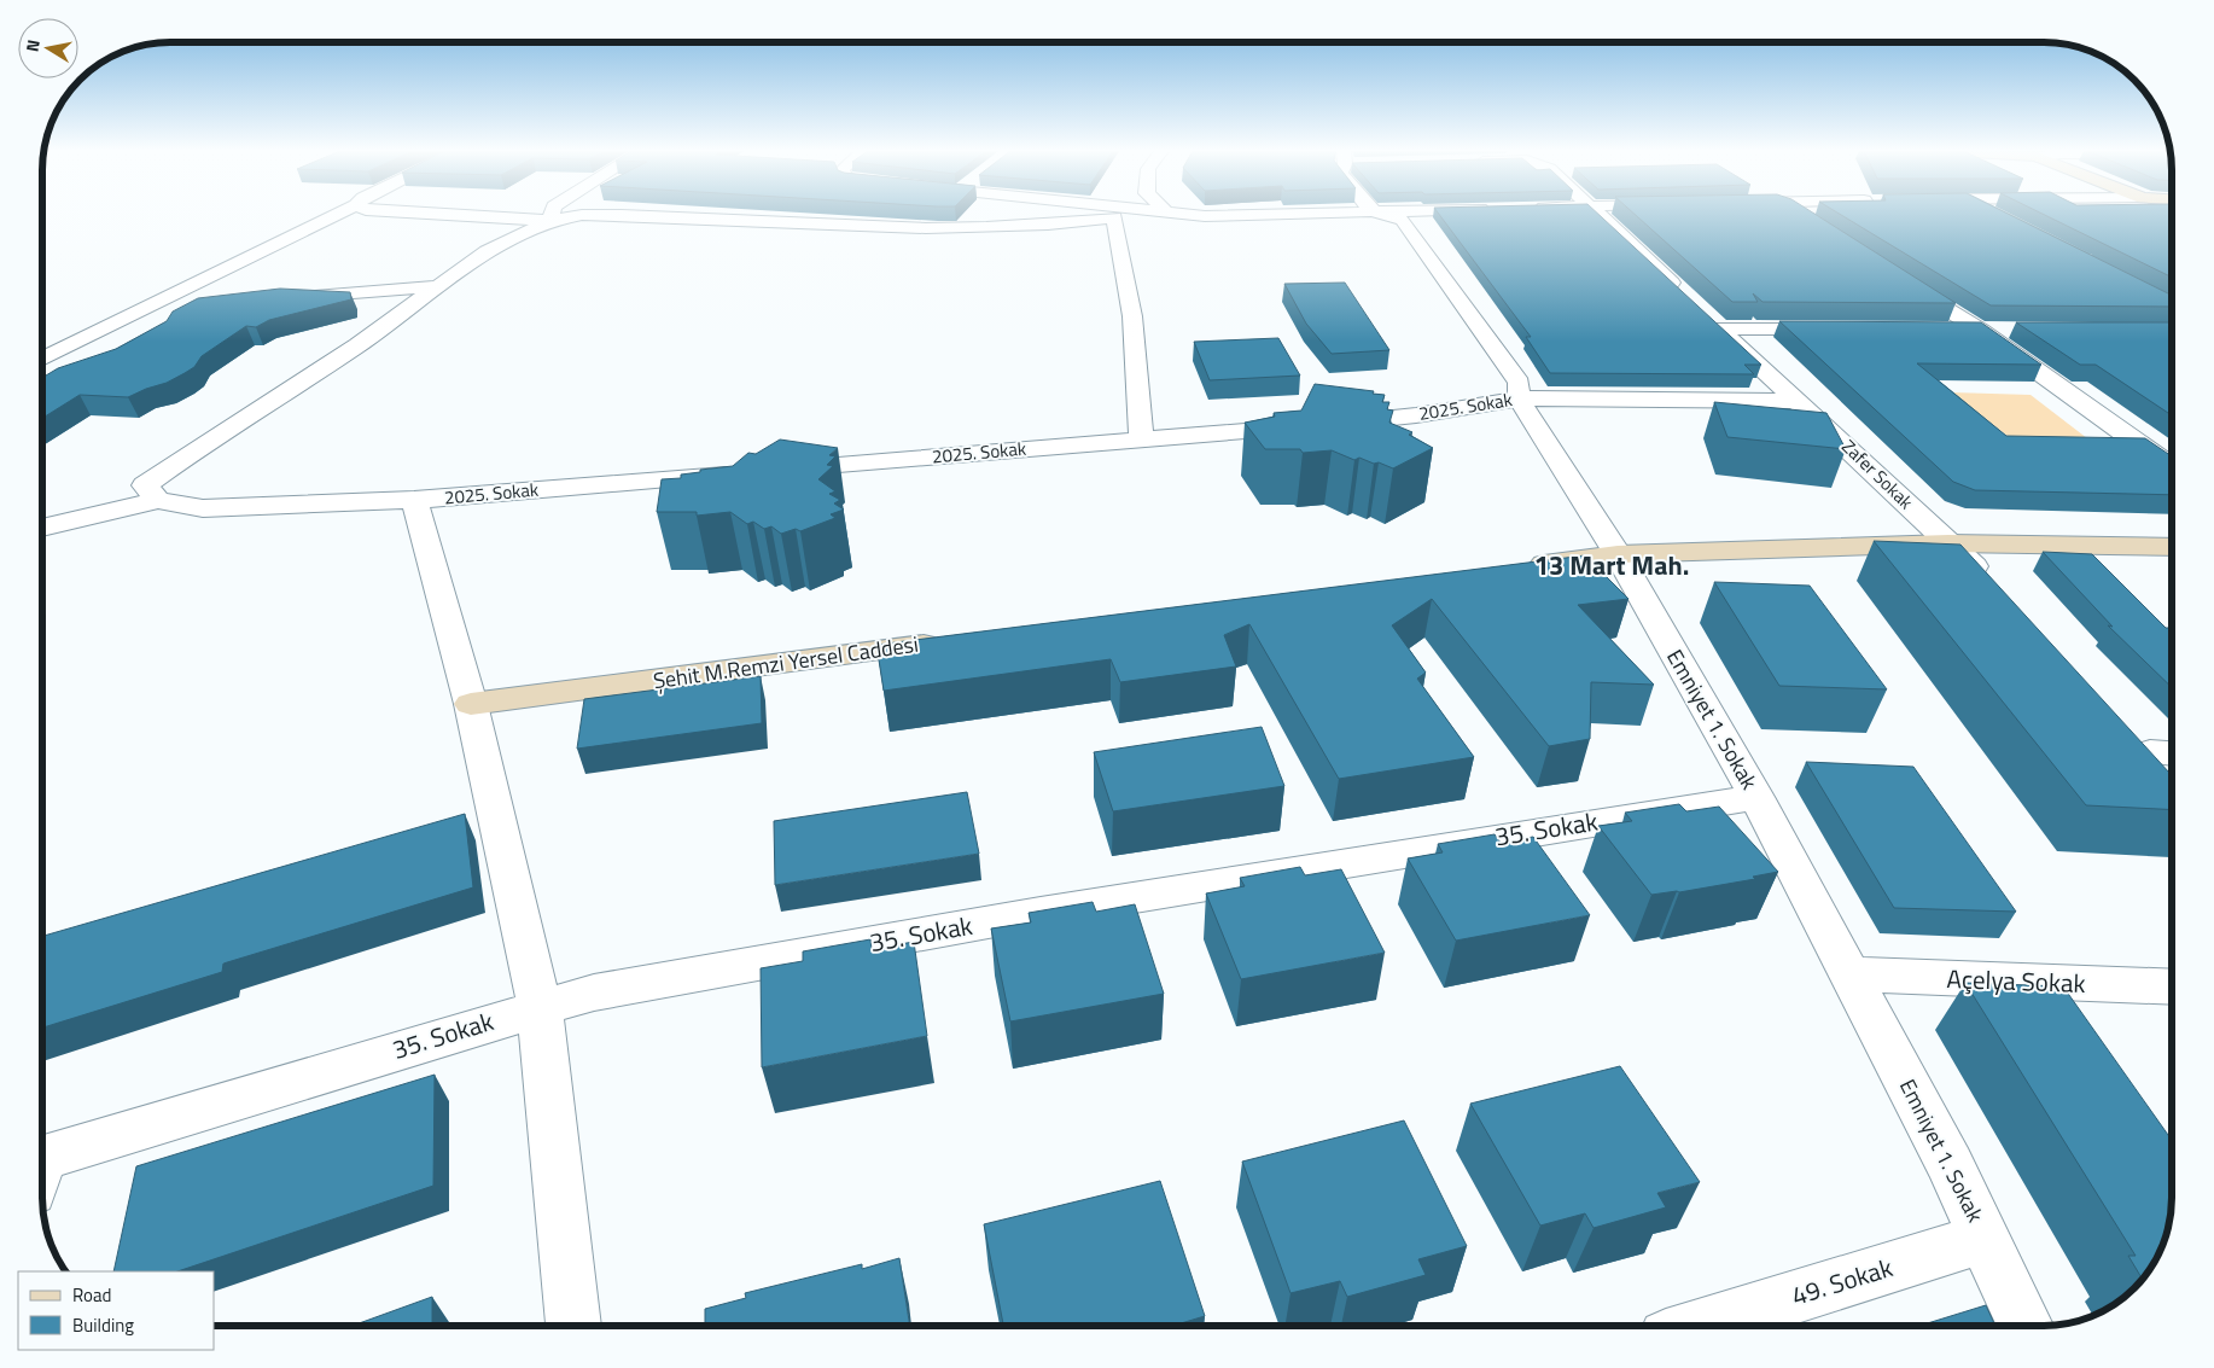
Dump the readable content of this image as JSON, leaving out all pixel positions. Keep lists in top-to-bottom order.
{
  "streets": {
    "street": [
      "2025. Sokak",
      "Zafer Sokak",
      "Şehit M.Remzi Yersel Caddesi",
      "Emniyet 1. Sokak",
      "35. Sokak",
      "Açelya Sokak",
      "49. Sokak"
    ]
  },
  "crossings": [
    ["2025. Sokak", "Zafer Sokak"],
    ["2025. Sokak", "Emniyet 1. Sokak"],
    ["Emniyet 1. Sokak", "35. Sokak"],
    ["Emniyet 1. Sokak", "Açelya Sokak"],
    ["Emniyet 1. Sokak", "49. Sokak"]
  ],
  "districts": ["13 Mart Mah."],
  "legend": ["Road", "Building"],
  "north": "left"
}
